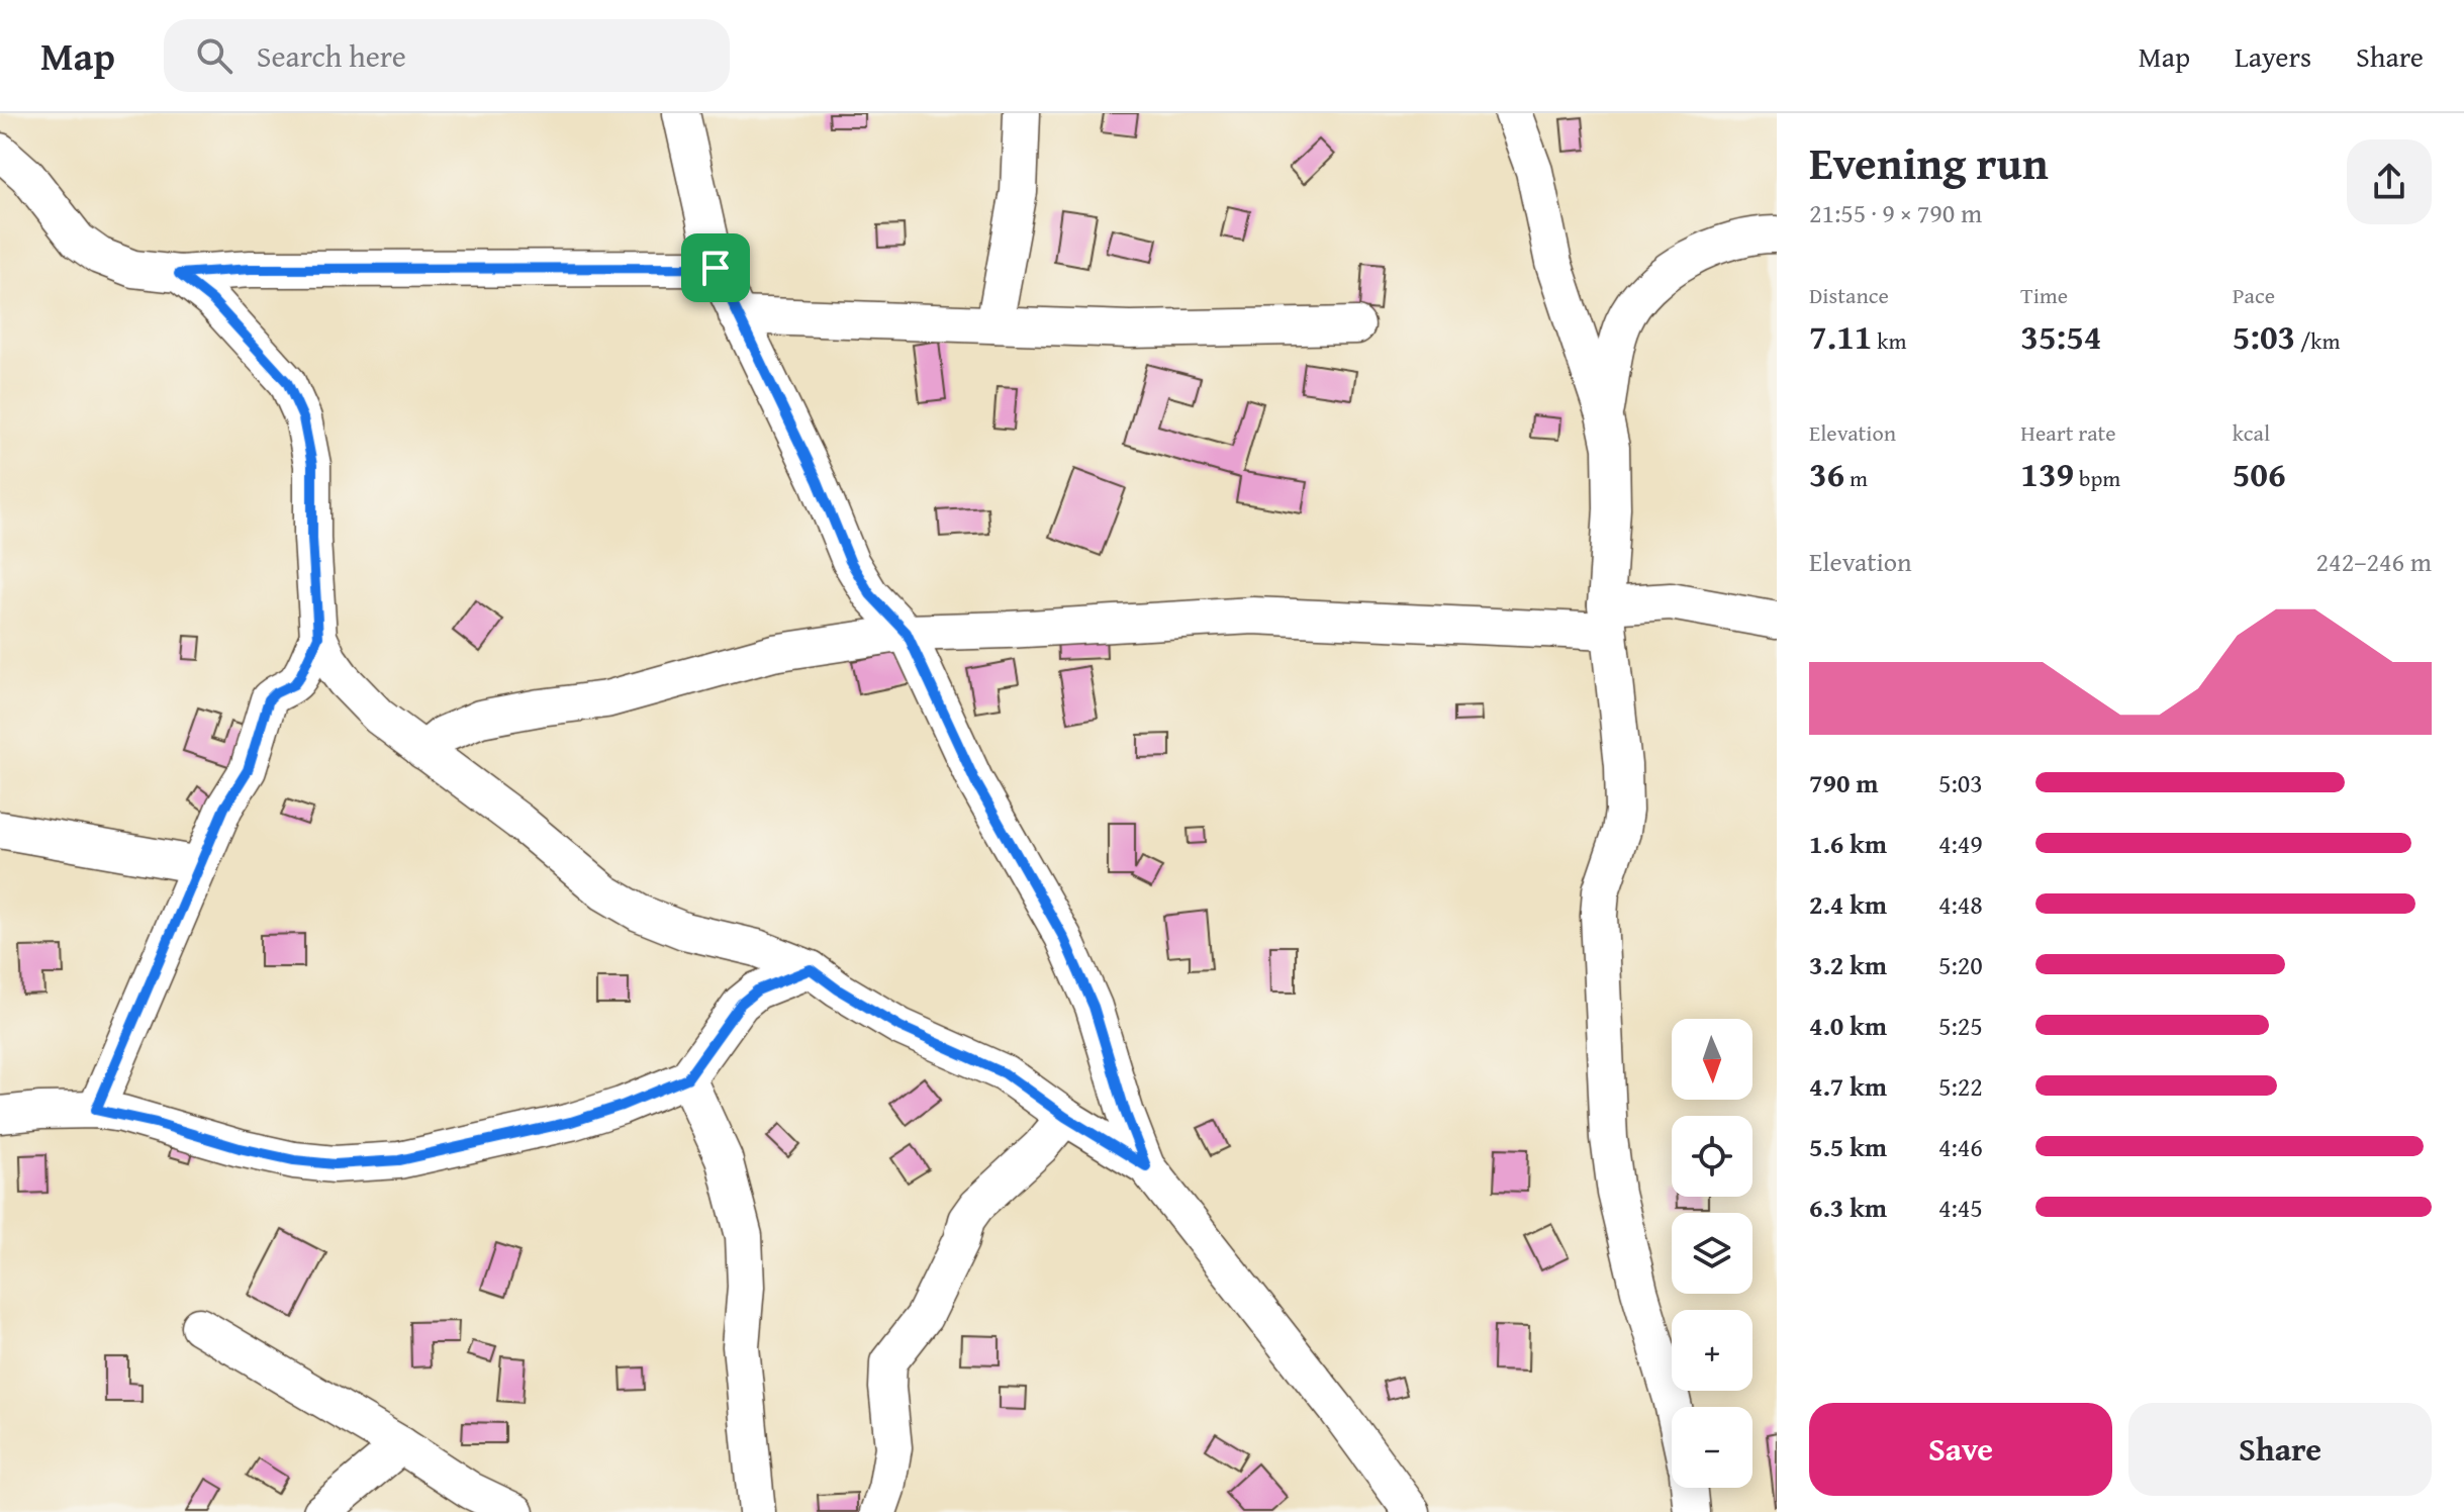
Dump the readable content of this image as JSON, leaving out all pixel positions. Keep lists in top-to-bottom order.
{
  "north": "bottom",
  "page": {
    "header": "Map",
    "search": "Search here",
    "nav": ["Map", "Layers", "Share"],
    "heading": ["Evening run", "21:55 · 9 × 790 m"],
    "stats": [
      ["Distance", "7.11 km"],
      ["Time", "35:54"],
      ["Pace", "5:03 /km"],
      ["Elevation", "36 m"],
      ["Heart rate", "139 bpm"],
      ["kcal", "506"]
    ],
    "chart": ["Elevation", "242–246 m"],
    "list": [
      {
        "name": "790 m",
        "note": "5:03"
      },
      {
        "name": "1.6 km",
        "note": "4:49"
      },
      {
        "name": "2.4 km",
        "note": "4:48"
      },
      {
        "name": "3.2 km",
        "note": "5:20"
      },
      {
        "name": "4.0 km",
        "note": "5:25"
      },
      {
        "name": "4.7 km",
        "note": "5:22"
      },
      {
        "name": "5.5 km",
        "note": "4:46"
      },
      {
        "name": "6.3 km",
        "note": "4:45"
      }
    ],
    "map_buttons": ["+", "−"],
    "buttons": ["Save", "Share"]
  }
}
